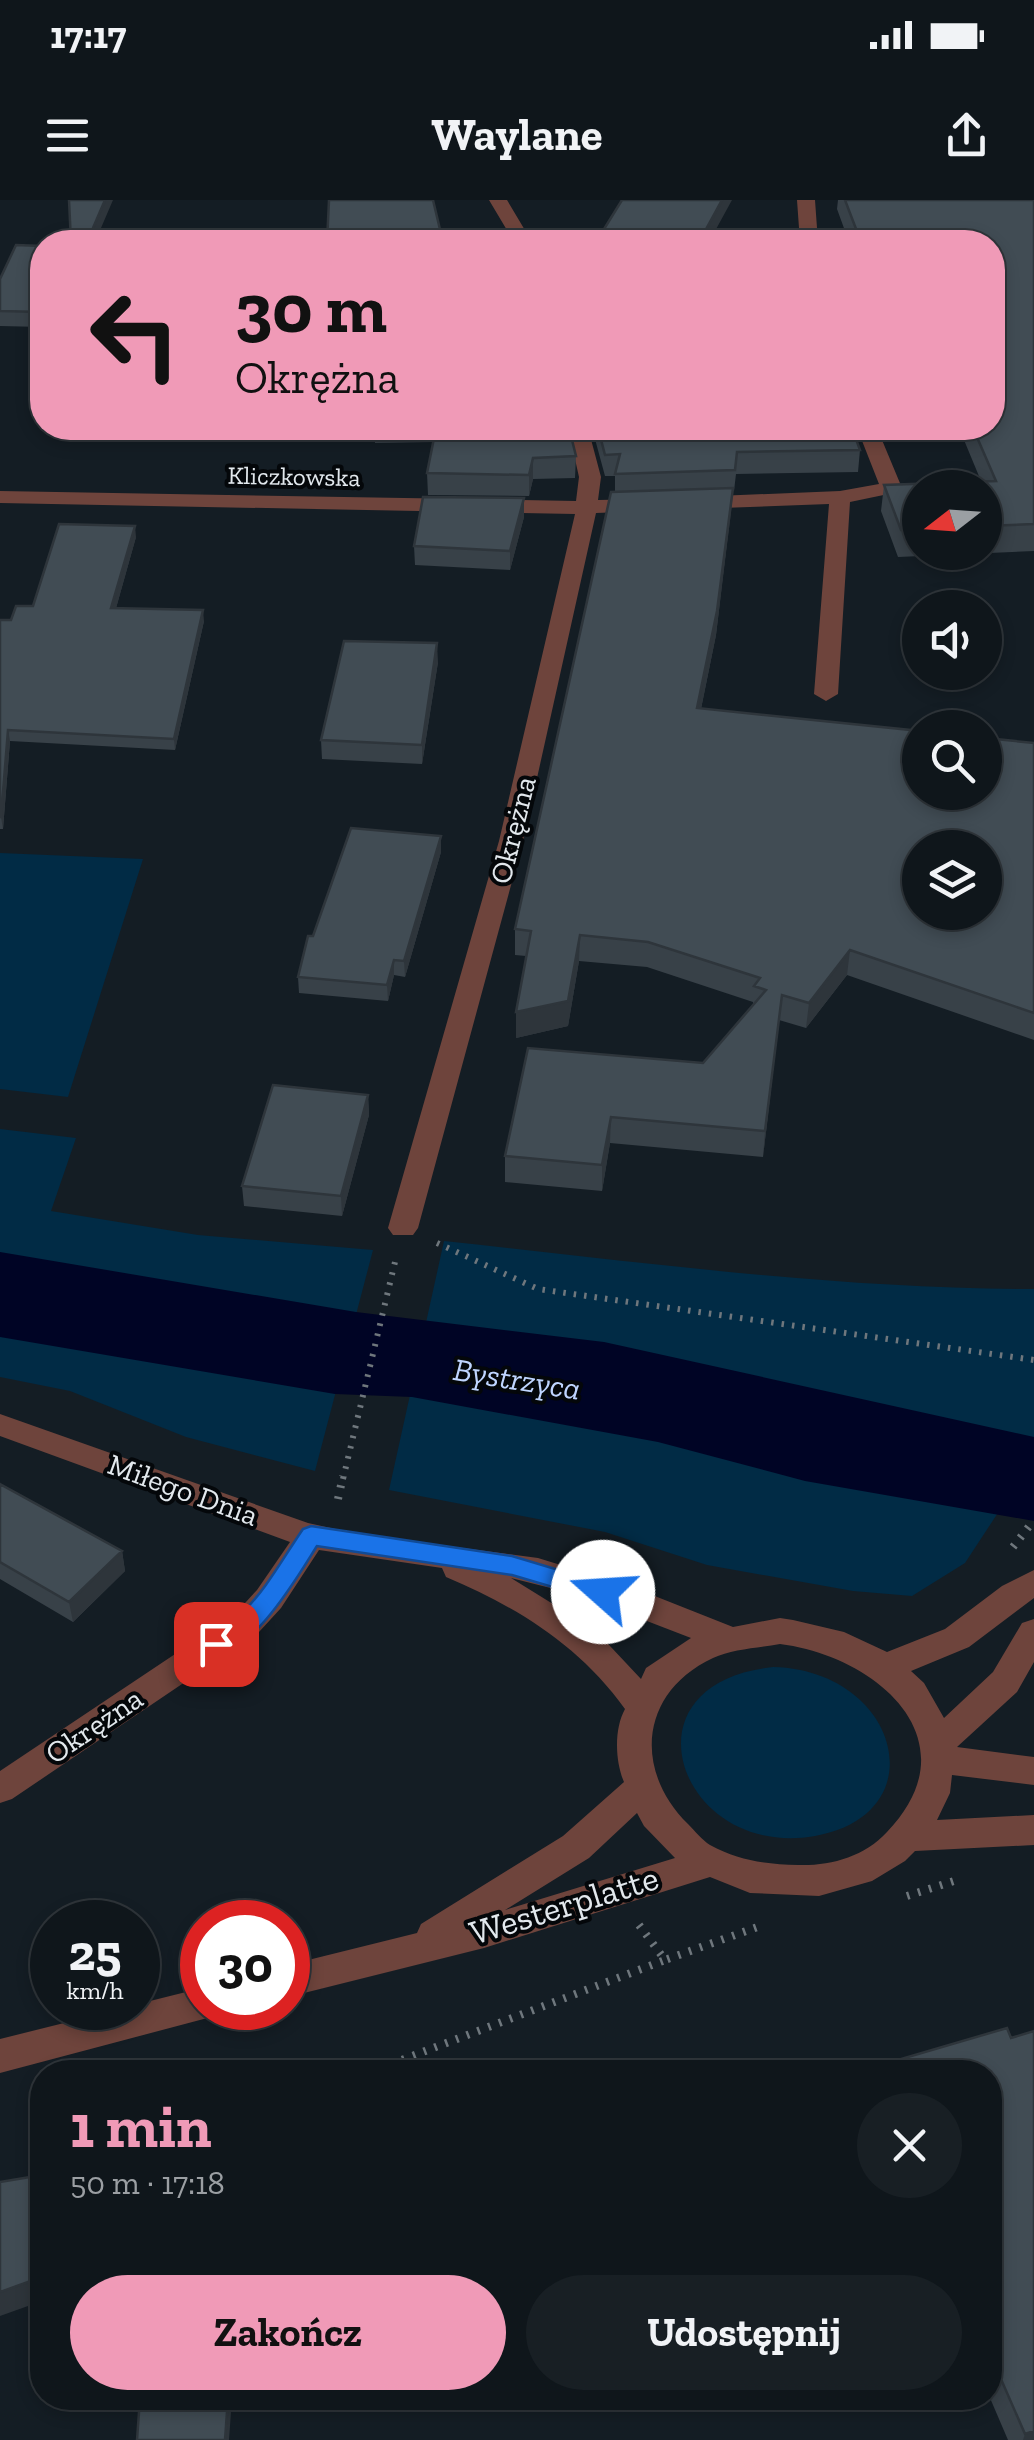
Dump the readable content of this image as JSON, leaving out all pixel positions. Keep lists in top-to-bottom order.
{
  "streets": {
    "street": [
      "Kliczkowska",
      "Okrężna",
      "Miłego Dnia",
      "Westerplatte"
    ]
  },
  "crossings": [
    ["Kliczkowska", "Okrężna"],
    ["Okrężna", "Miłego Dnia"],
    ["Miłego Dnia", "Westerplatte"]
  ],
  "water": ["Bystrzyca"],
  "north": "left",
  "page": {
    "status": "17:17",
    "header": "Waylane",
    "turn": ["30 m", "Okrężna"],
    "speed": "25 km/h",
    "limit": "30",
    "heading": ["1 min", "50 m · 17:18"],
    "buttons": ["Zakończ", "Udostępnij"]
  }
}
